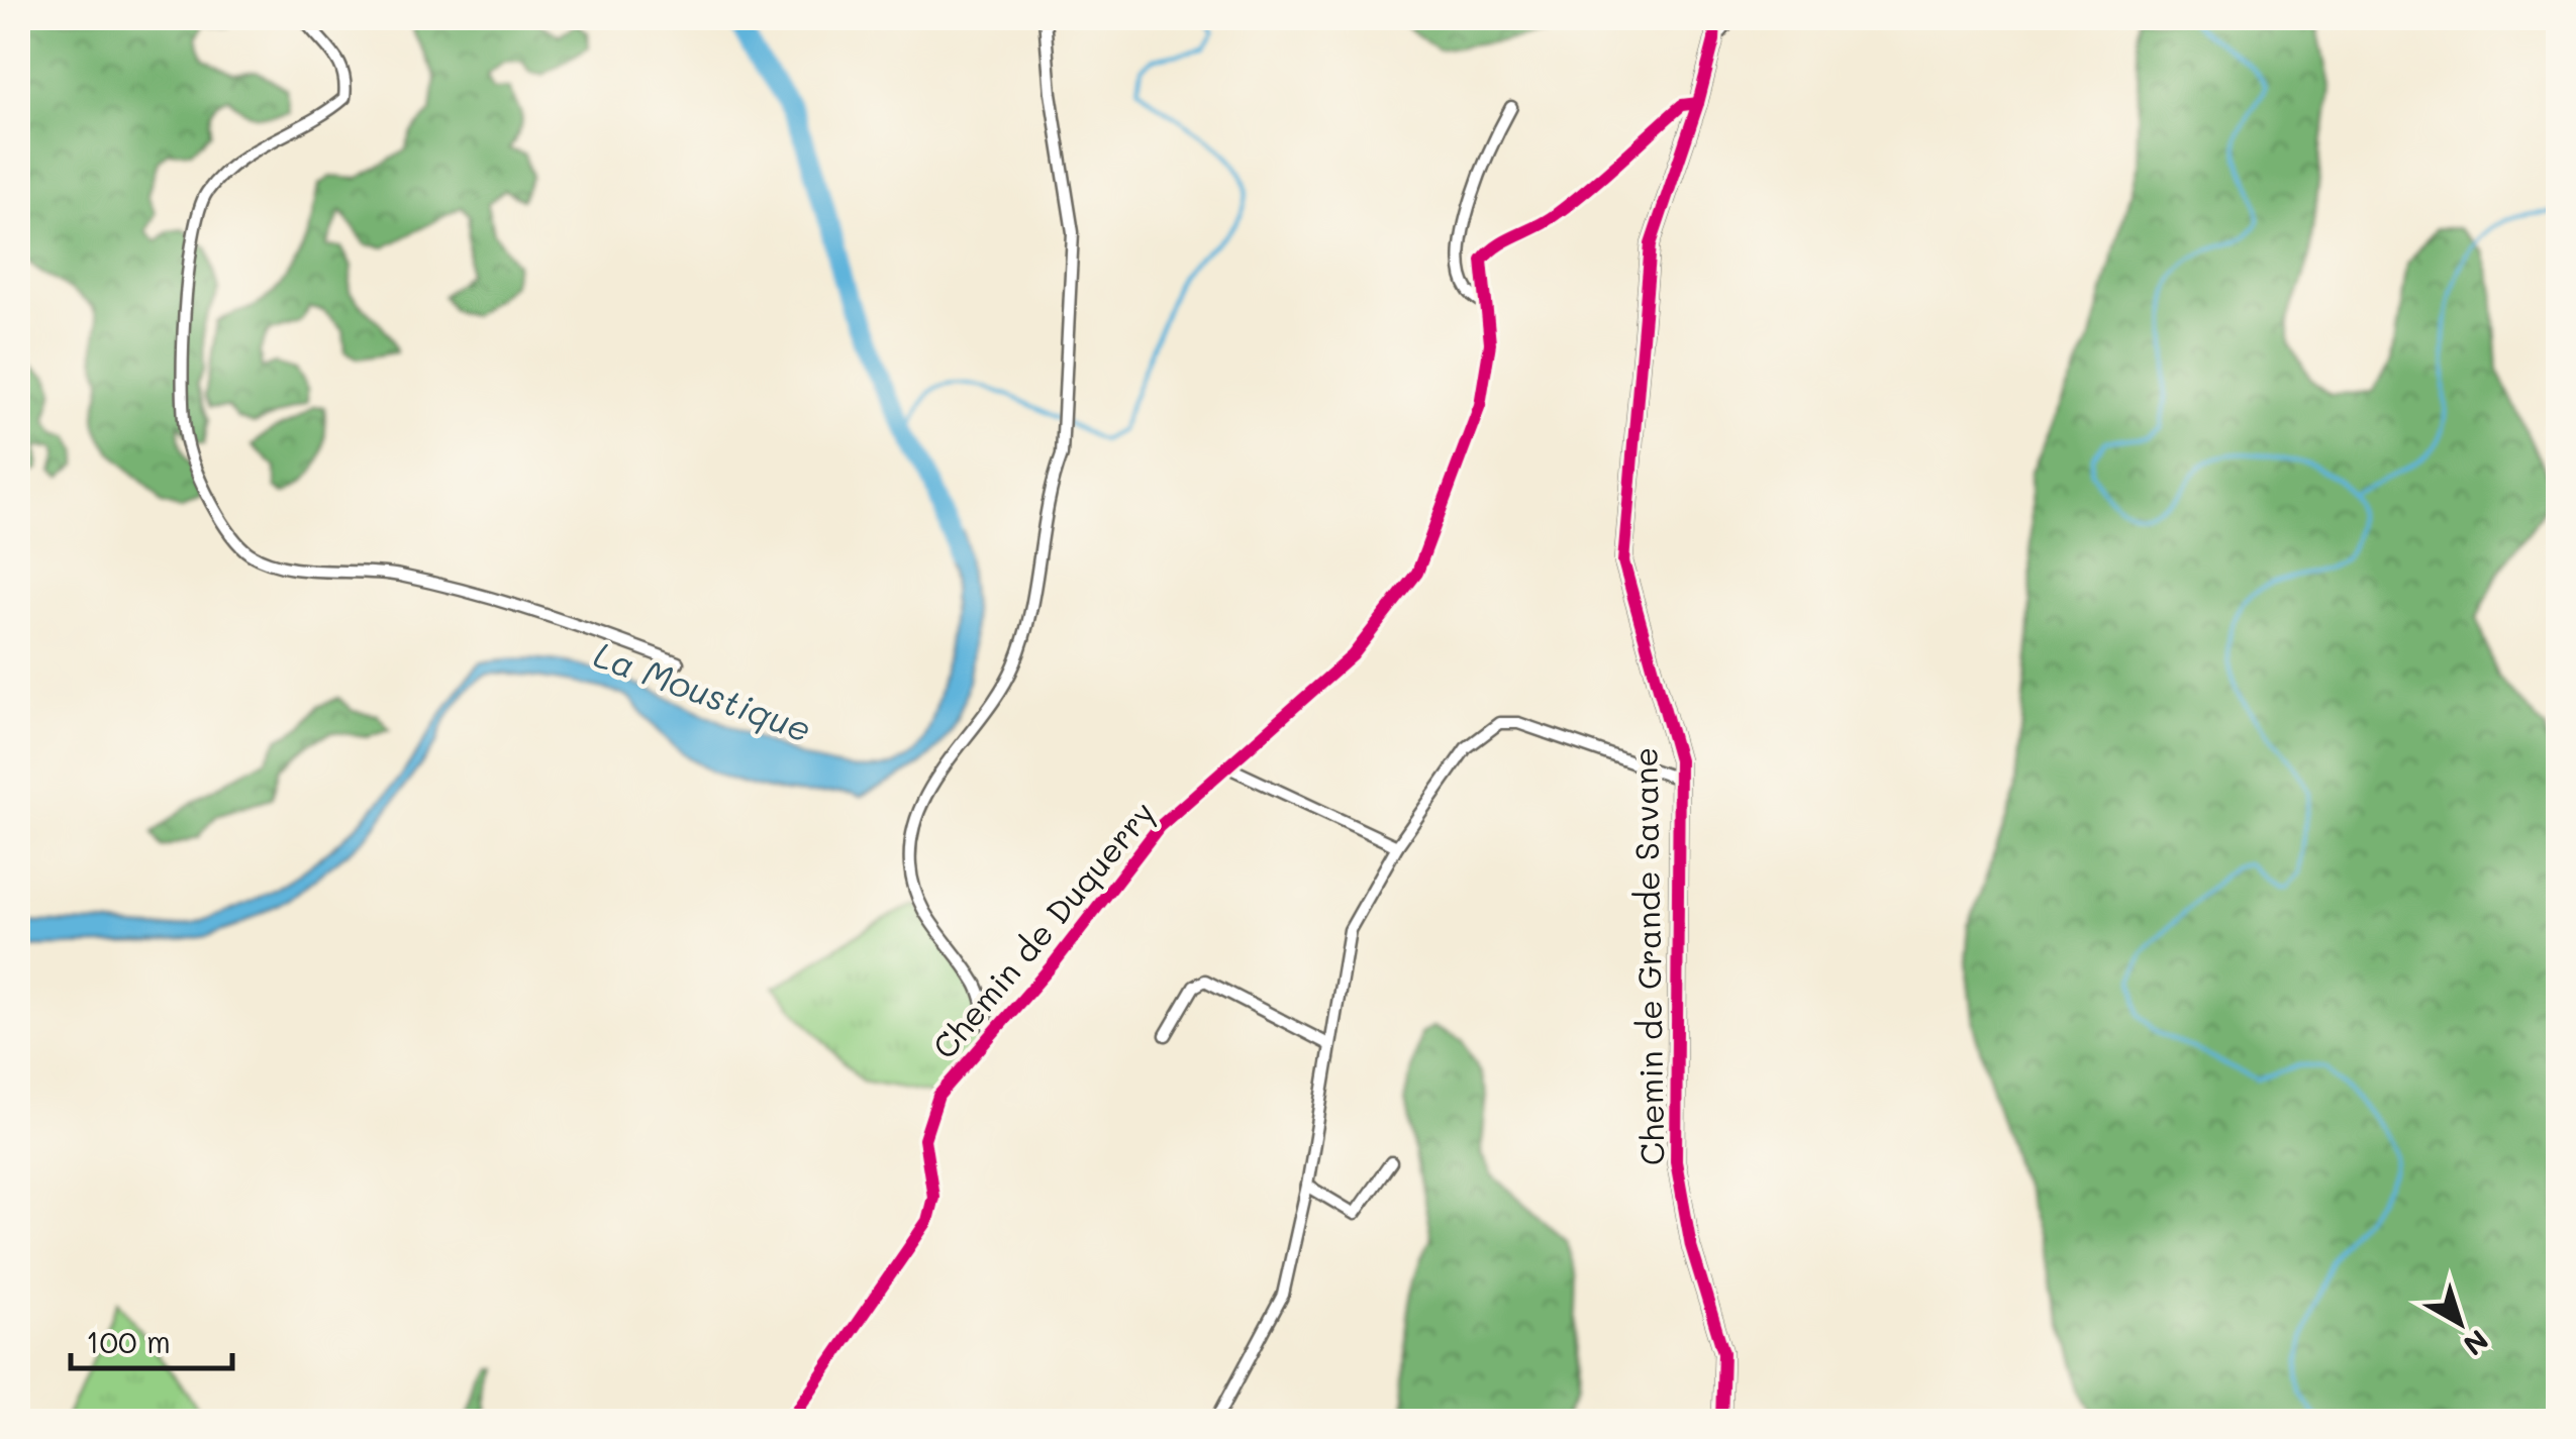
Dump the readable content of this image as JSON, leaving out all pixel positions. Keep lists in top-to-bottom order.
{
  "streets": {
    "street": ["Chemin de Duquerry", "Chemin de Grande Savane"]
  },
  "crossings": [
    ["Chemin de Duquerry", "Chemin de Grande Savane"]
  ],
  "water": ["La Moustique"],
  "scale_bar": "100 m",
  "north": "bottom right"
}
